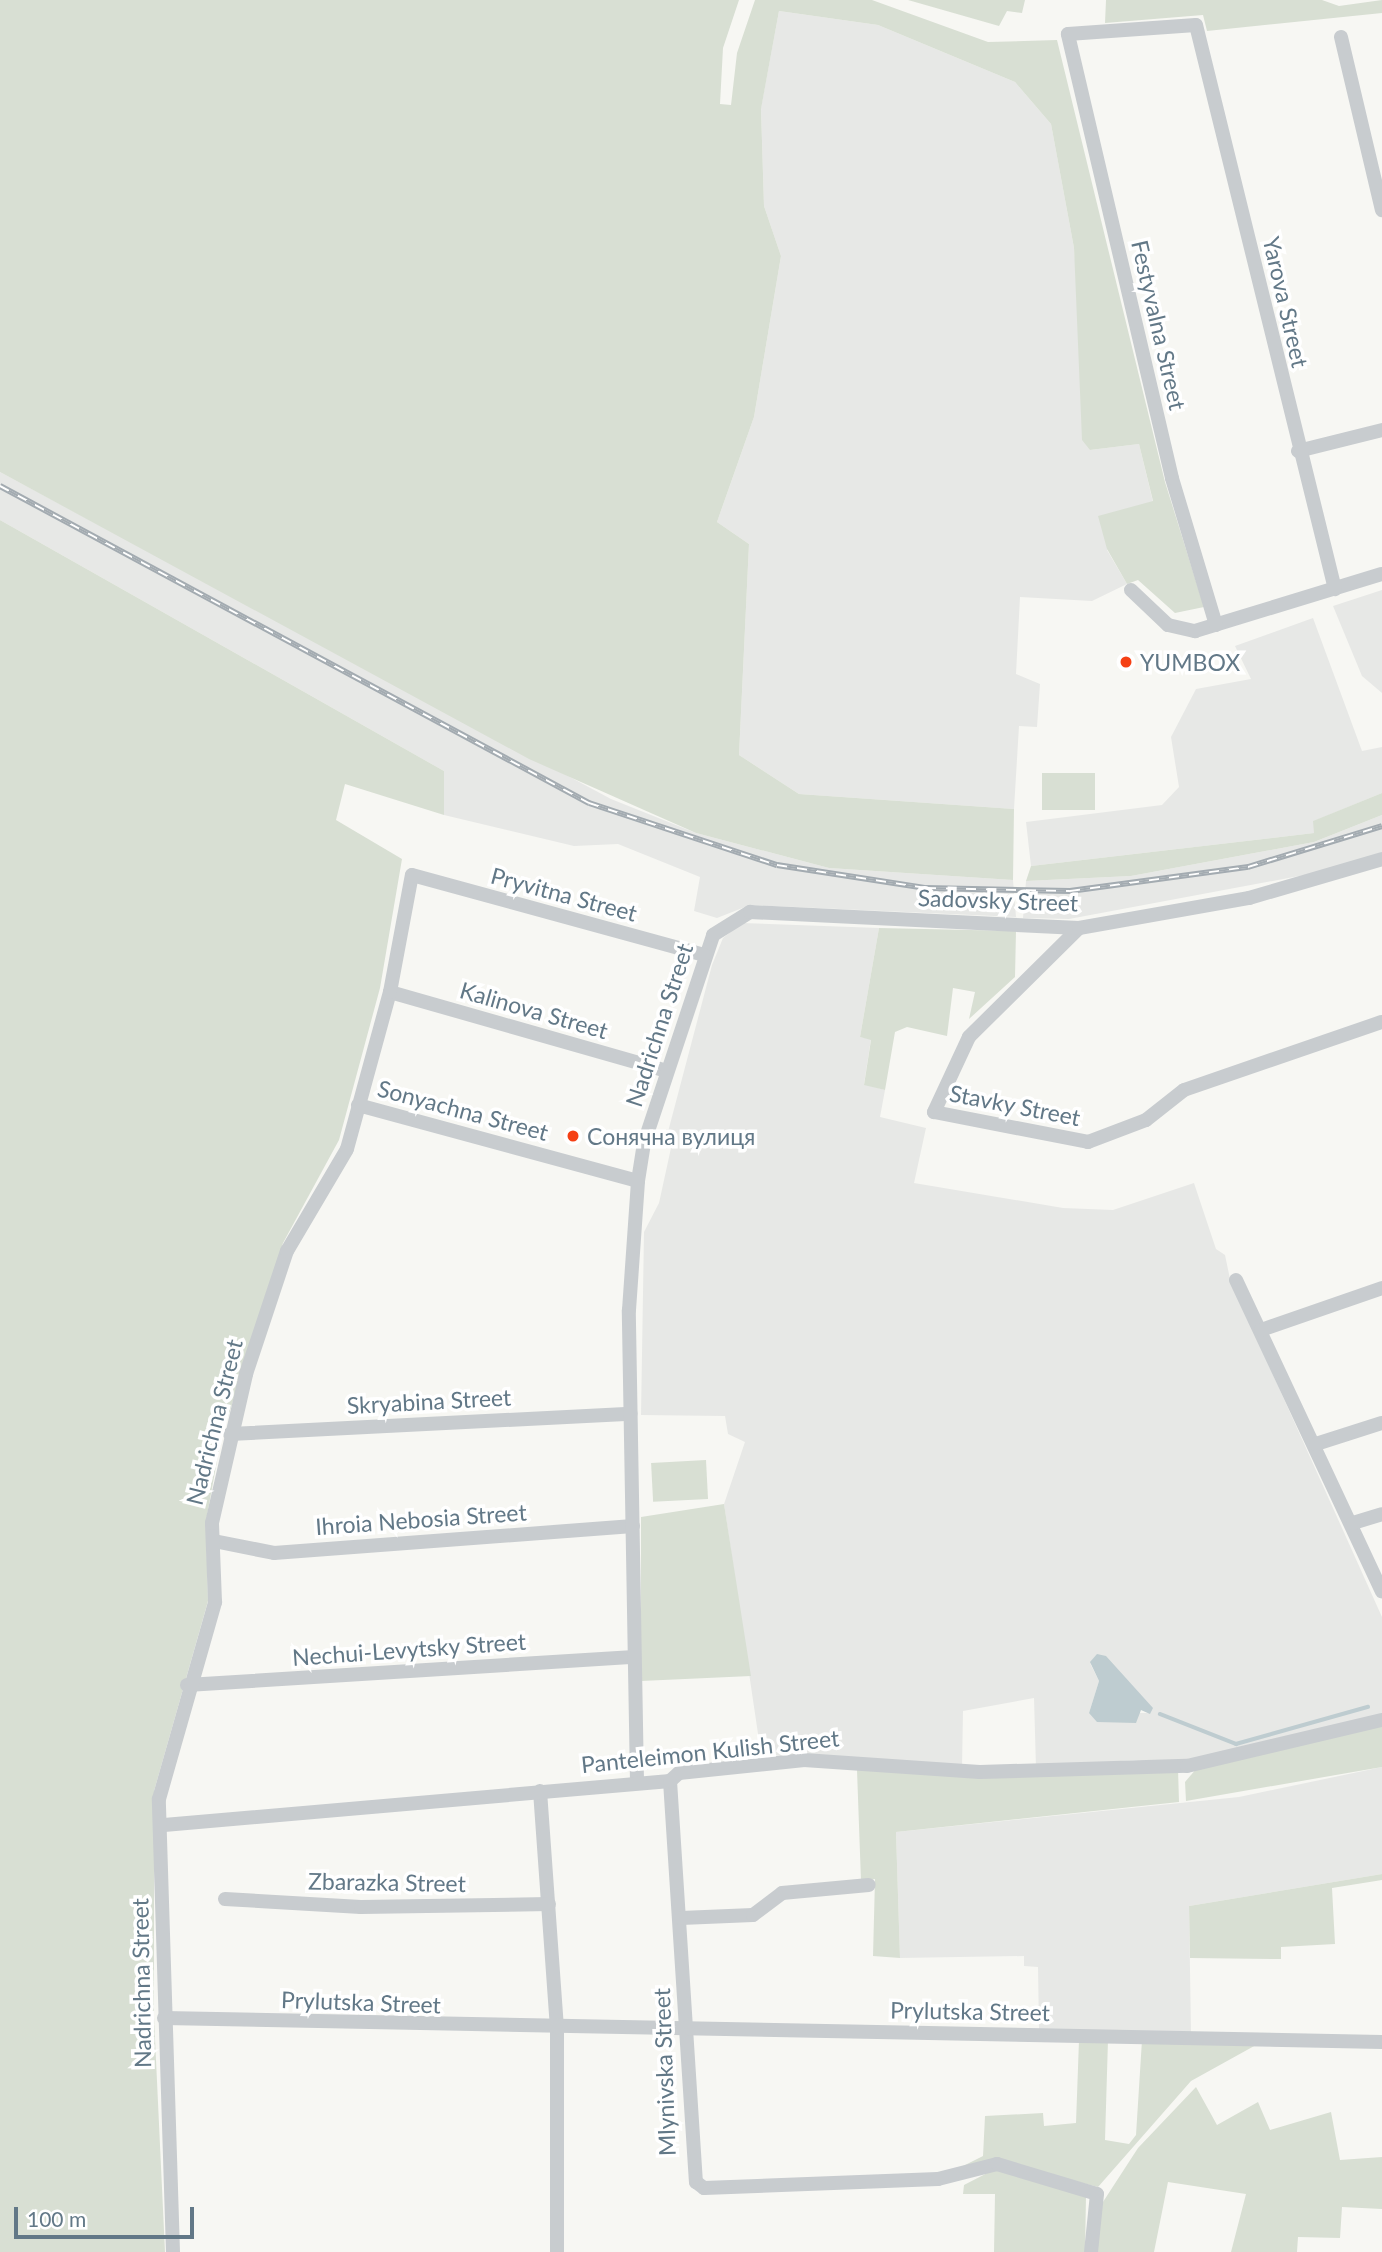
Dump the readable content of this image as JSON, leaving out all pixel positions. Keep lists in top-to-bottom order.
{
  "streets": {
    "street": [
      "Yarova Street",
      "Festyvalna Street",
      "Pryvitna Street",
      "Sadovsky Street",
      "Kalinova Street",
      "Nadrichna Street",
      "Stavky Street",
      "Sonyachna Street",
      "Skryabina Street",
      "Ihroia Nebosia Street",
      "Nechui-Levytsky Street",
      "Panteleimon Kulish Street",
      "Zbarazka Street",
      "Prylutska Street",
      "Mlynivska Street"
    ]
  },
  "crossings": [
    ["Yarova Street", "Festyvalna Street"],
    ["Pryvitna Street", "Nadrichna Street"],
    ["Sadovsky Street", "Nadrichna Street"],
    ["Sadovsky Street", "Stavky Street"],
    ["Kalinova Street", "Nadrichna Street"],
    ["Nadrichna Street", "Sonyachna Street"],
    ["Nadrichna Street", "Skryabina Street"],
    ["Nadrichna Street", "Ihroia Nebosia Street"],
    ["Nadrichna Street", "Nechui-Levytsky Street"],
    ["Nadrichna Street", "Panteleimon Kulish Street"],
    ["Nadrichna Street", "Prylutska Street"],
    ["Panteleimon Kulish Street", "Mlynivska Street"],
    ["Prylutska Street", "Mlynivska Street"]
  ],
  "places": ["YUMBOX", "Сонячна вулиця"],
  "scale_bar": "100 m"
}
